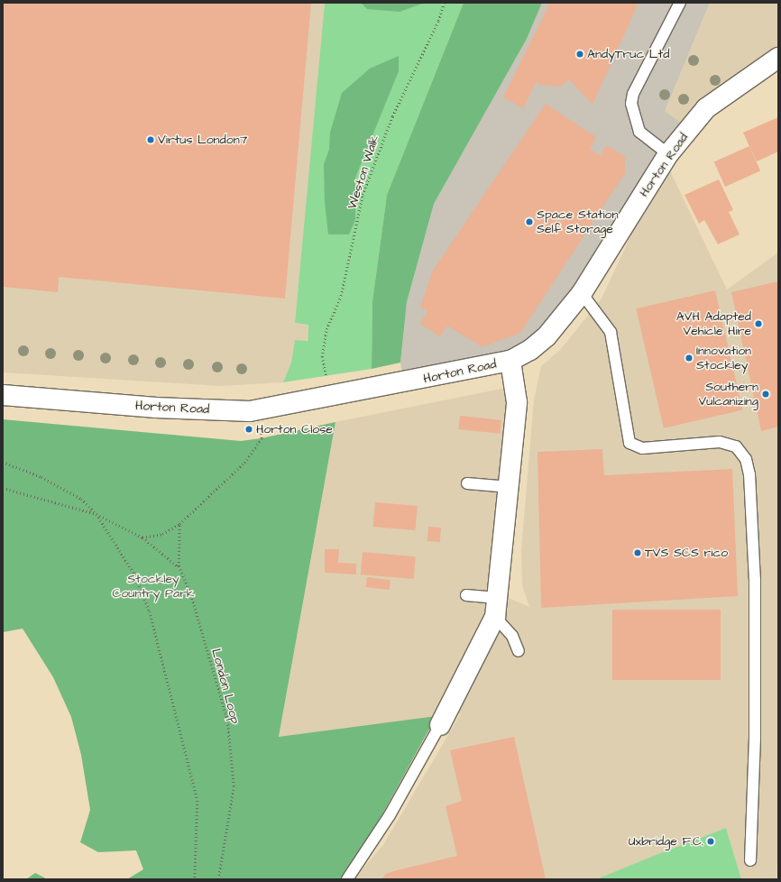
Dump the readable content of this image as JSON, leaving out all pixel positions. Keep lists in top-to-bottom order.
{
  "streets": {
    "street": ["Horton Road"],
    "path": ["Weston Walk", "London Loop"]
  },
  "crossings": [
    ["Horton Road", "Weston Walk"]
  ],
  "parks": ["Stockley Country Park"],
  "places": [
    "AndyTruc Ltd",
    "Virtus London7",
    "Space Station Self Storage",
    "AVH Adapted Vehicle Hire",
    "Innovation Stockley",
    "Southern Vulcanizing",
    "Horton Close",
    "TVS SCS rico",
    "Uxbridge F.C."
  ]
}
